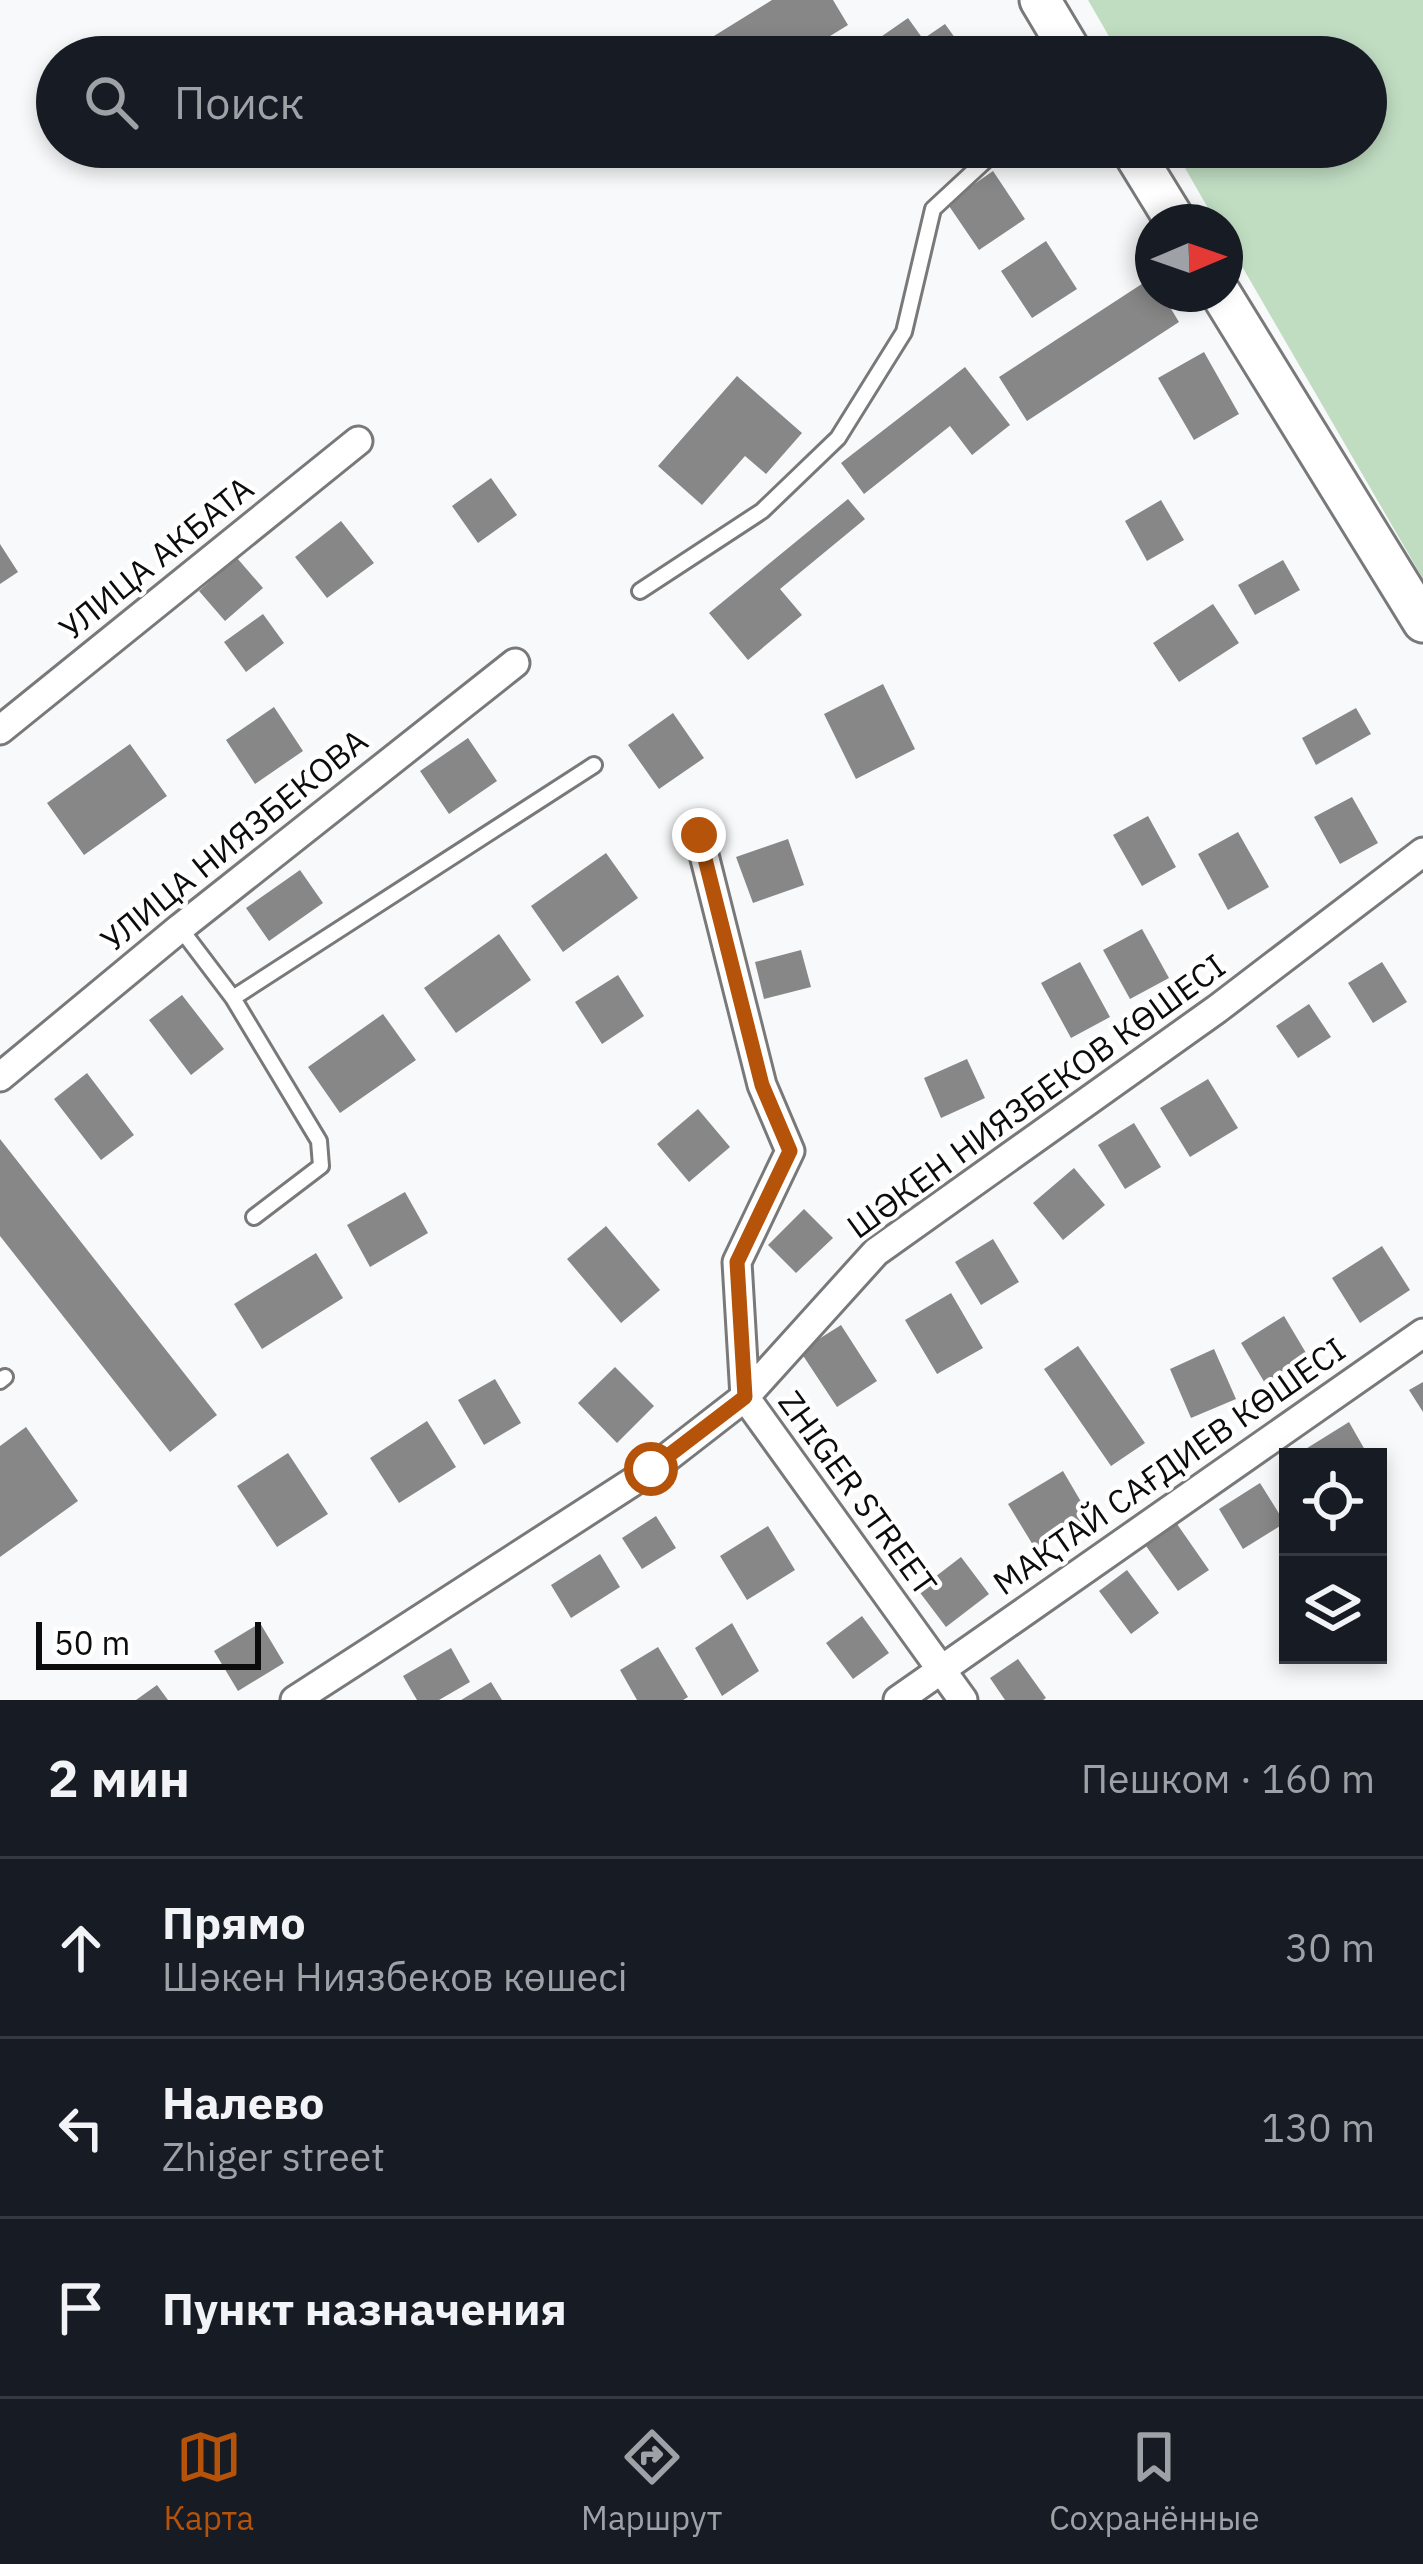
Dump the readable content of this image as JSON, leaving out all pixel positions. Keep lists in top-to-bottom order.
{
  "streets": {
    "street": [
      "УЛИЦА АКБАТА",
      "УЛИЦА НИЯЗБЕКОВА",
      "ШӘКЕН НИЯЗБЕКОВ КӨШЕСІ",
      "МАҚТАЙ САҒДИЕВ КӨШЕСІ",
      "ZHIGER STREET"
    ]
  },
  "crossings": [
    ["ШӘКЕН НИЯЗБЕКОВ КӨШЕСІ", "ZHIGER STREET"],
    ["МАҚТАЙ САҒДИЕВ КӨШЕСІ", "ZHIGER STREET"]
  ],
  "scale_bar": "50 m",
  "north": "right",
  "page": {
    "search": "Поиск",
    "scale": "50 m",
    "heading": ["2 мин", "Пешком · 160 m"],
    "list": [
      ["Прямо", "Шәкен Ниязбеков көшесі", "30 m"],
      ["Налево", "Zhiger street", "130 m"],
      "Пункт назначения"
    ],
    "nav": ["Карта", "Маршрут", "Сохранённые"]
  }
}
